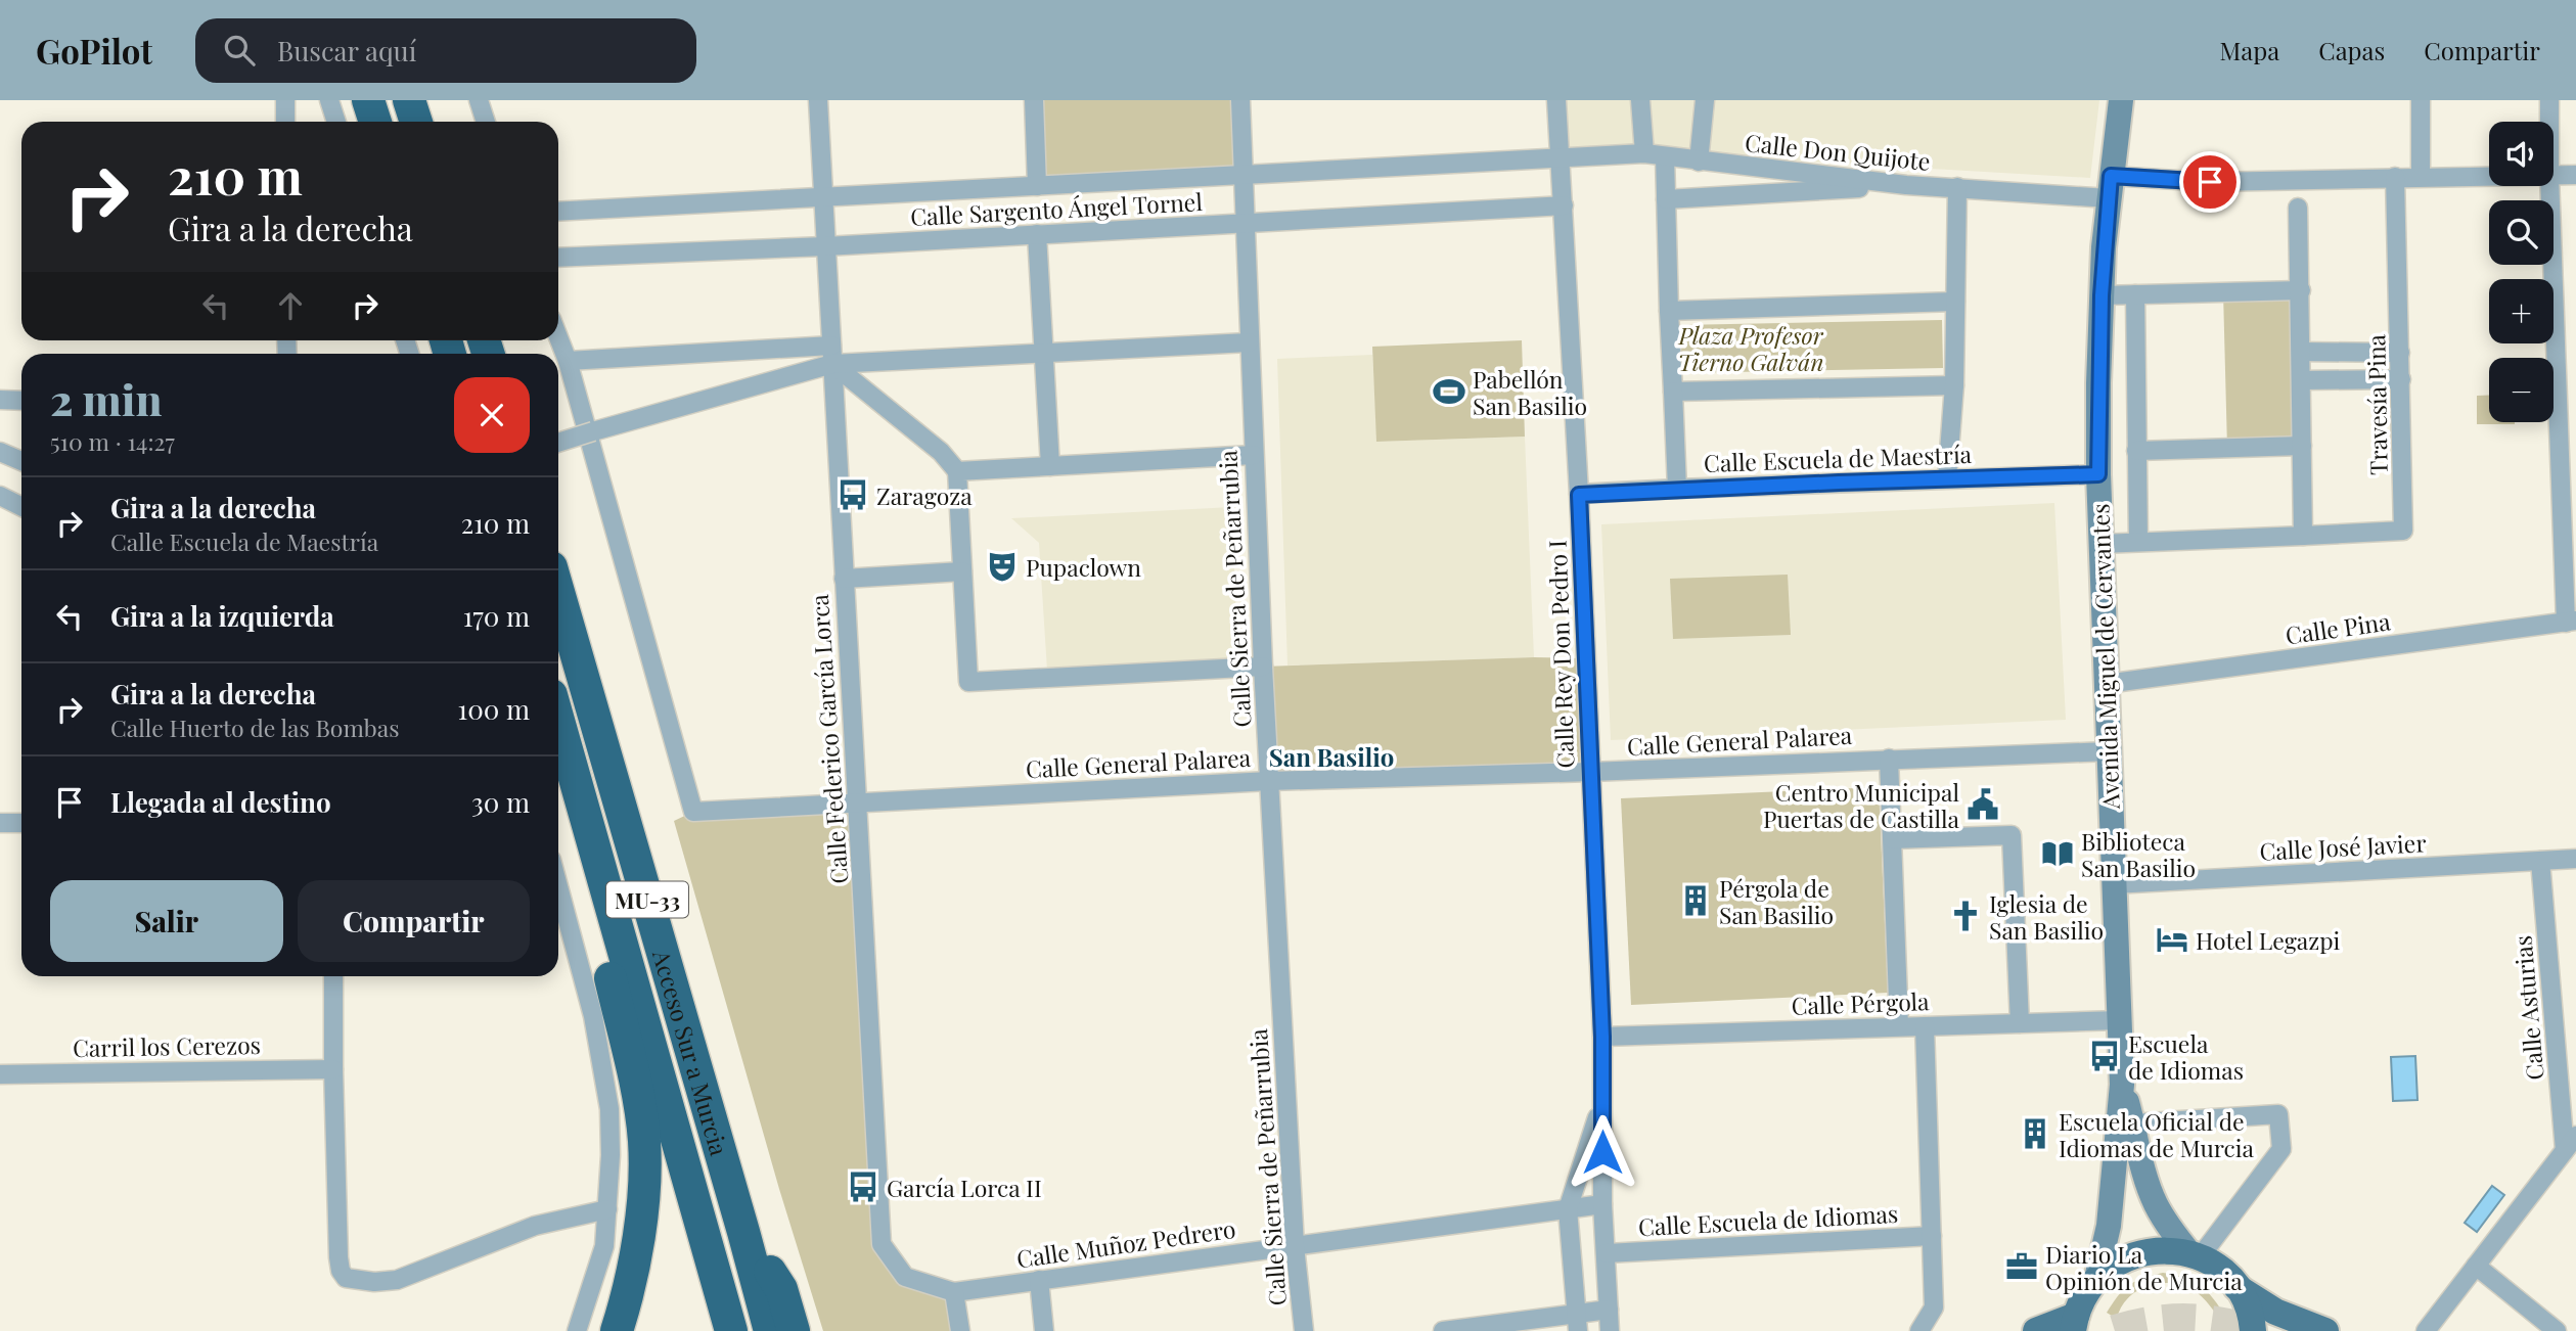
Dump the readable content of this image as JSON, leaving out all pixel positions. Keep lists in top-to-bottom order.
{
  "streets": {
    "highway": ["MU-33", "Acceso Sur a Murcia"],
    "main road": ["Avenida Miguel de Cervantes"],
    "street": [
      "Calle Don Quijote",
      "Calle Sargento Ángel Tornel",
      "Travesía Pina",
      "Calle Escuela de Maestría",
      "Calle Sierra de Peñarrubia",
      "Calle Pina",
      "Calle Rey Don Pedro I",
      "Calle Federico García Lorca",
      "Calle General Palarea",
      "Calle José Javier",
      "Calle Pérgola",
      "Calle Asturias",
      "Carril los Cerezos",
      "Calle Escuela de Idiomas",
      "Calle Muñoz Pedrero"
    ]
  },
  "crossings": [
    ["Calle Don Quijote", "Calle Sargento Ángel Tornel"],
    ["Calle Don Quijote", "Travesía Pina"],
    ["Calle Don Quijote", "Calle Rey Don Pedro I"],
    ["Calle Don Quijote", "Avenida Miguel de Cervantes"],
    ["Calle Sargento Ángel Tornel", "Calle Sierra de Peñarrubia"],
    ["Calle Sargento Ángel Tornel", "Calle Rey Don Pedro I"],
    ["Calle Sargento Ángel Tornel", "Calle Federico García Lorca"],
    ["Calle Escuela de Maestría", "Calle Rey Don Pedro I"],
    ["Calle Escuela de Maestría", "Avenida Miguel de Cervantes"],
    ["Calle Sierra de Peñarrubia", "Calle General Palarea"],
    ["Calle Sierra de Peñarrubia", "Calle Muñoz Pedrero"],
    ["Calle Pina", "Avenida Miguel de Cervantes"],
    ["Calle Rey Don Pedro I", "Calle General Palarea"],
    ["Calle Rey Don Pedro I", "Calle Pérgola"],
    ["Calle Rey Don Pedro I", "Calle Escuela de Idiomas"],
    ["Calle Rey Don Pedro I", "Calle Muñoz Pedrero"],
    ["Avenida Miguel de Cervantes", "Calle General Palarea"],
    ["Avenida Miguel de Cervantes", "Calle José Javier"],
    ["Avenida Miguel de Cervantes", "Calle Pérgola"],
    ["Calle Federico García Lorca", "Calle General Palarea"],
    ["Calle Federico García Lorca", "Calle Muñoz Pedrero"],
    ["Calle José Javier", "Calle Asturias"]
  ],
  "districts": ["San Basilio"],
  "parks": ["Plaza Profesor Tierno Galván"],
  "places": {
    "sports": ["Pabellón San Basilio"],
    "bus stop": ["Zaragoza", "Escuela de Idiomas", "García Lorca II"],
    "theatre": ["Pupaclown"],
    "public building": ["Centro Municipal Puertas de Castilla"],
    "library": ["Biblioteca San Basilio"],
    "building": ["Pérgola de San Basilio", "Escuela Oficial de Idiomas de Murcia"],
    "church": ["Iglesia de San Basilio"],
    "hotel": ["Hotel Legazpi"],
    "office": ["Diario La Opinión de Murcia"]
  },
  "page": {
    "header": "GoPilot",
    "search": "Buscar aquí",
    "nav": ["Mapa", "Capas", "Compartir"],
    "map_buttons": ["+", "−"],
    "turn": ["210 m", "Gira a la derecha"],
    "heading": ["2 min", "510 m · 14:27"],
    "list": [
      {
        "name": "Gira a la derecha",
        "note": "Calle Escuela de Maestría",
        "value": "210 m"
      },
      {
        "name": "Gira a la izquierda",
        "value": "170 m"
      },
      {
        "name": "Gira a la derecha",
        "note": "Calle Huerto de las Bombas",
        "value": "100 m"
      },
      {
        "name": "Llegada al destino",
        "value": "30 m"
      }
    ],
    "buttons": ["Salir", "Compartir"]
  }
}
